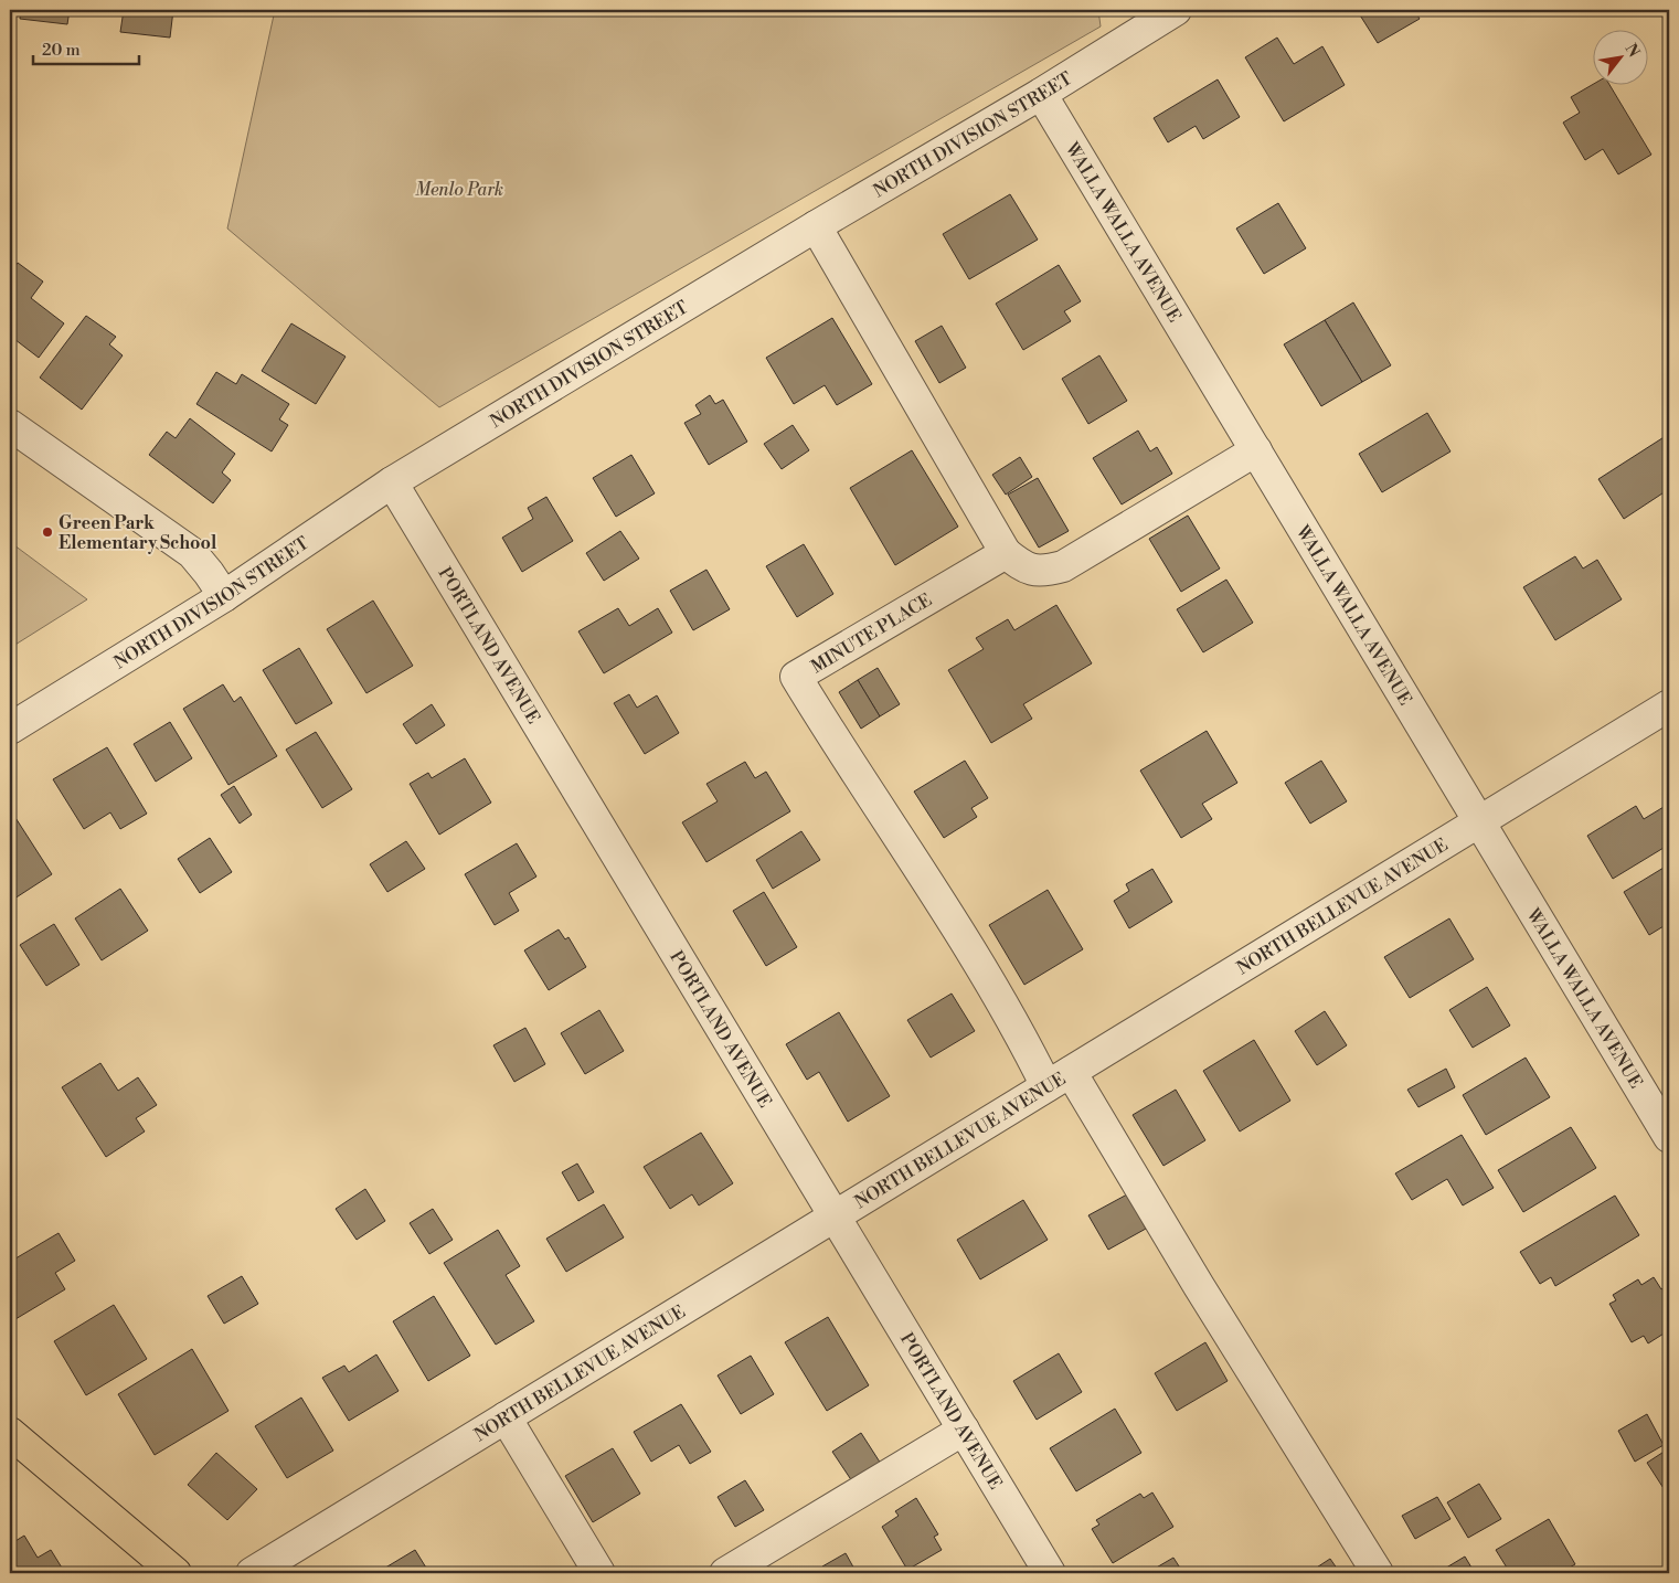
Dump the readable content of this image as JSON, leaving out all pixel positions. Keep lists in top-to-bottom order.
{
  "streets": {
    "street": [
      "NORTH DIVISION STREET",
      "WALLA WALLA AVENUE",
      "MINUTE PLACE",
      "PORTLAND AVENUE",
      "NORTH BELLEVUE AVENUE"
    ]
  },
  "crossings": [
    ["NORTH DIVISION STREET", "WALLA WALLA AVENUE"],
    ["NORTH DIVISION STREET", "PORTLAND AVENUE"],
    ["WALLA WALLA AVENUE", "NORTH BELLEVUE AVENUE"],
    ["MINUTE PLACE", "NORTH BELLEVUE AVENUE"],
    ["PORTLAND AVENUE", "NORTH BELLEVUE AVENUE"]
  ],
  "parks": ["Menlo Park"],
  "places": ["Green Park Elementary School"],
  "scale_bar": "20 m",
  "north": "top right"
}
